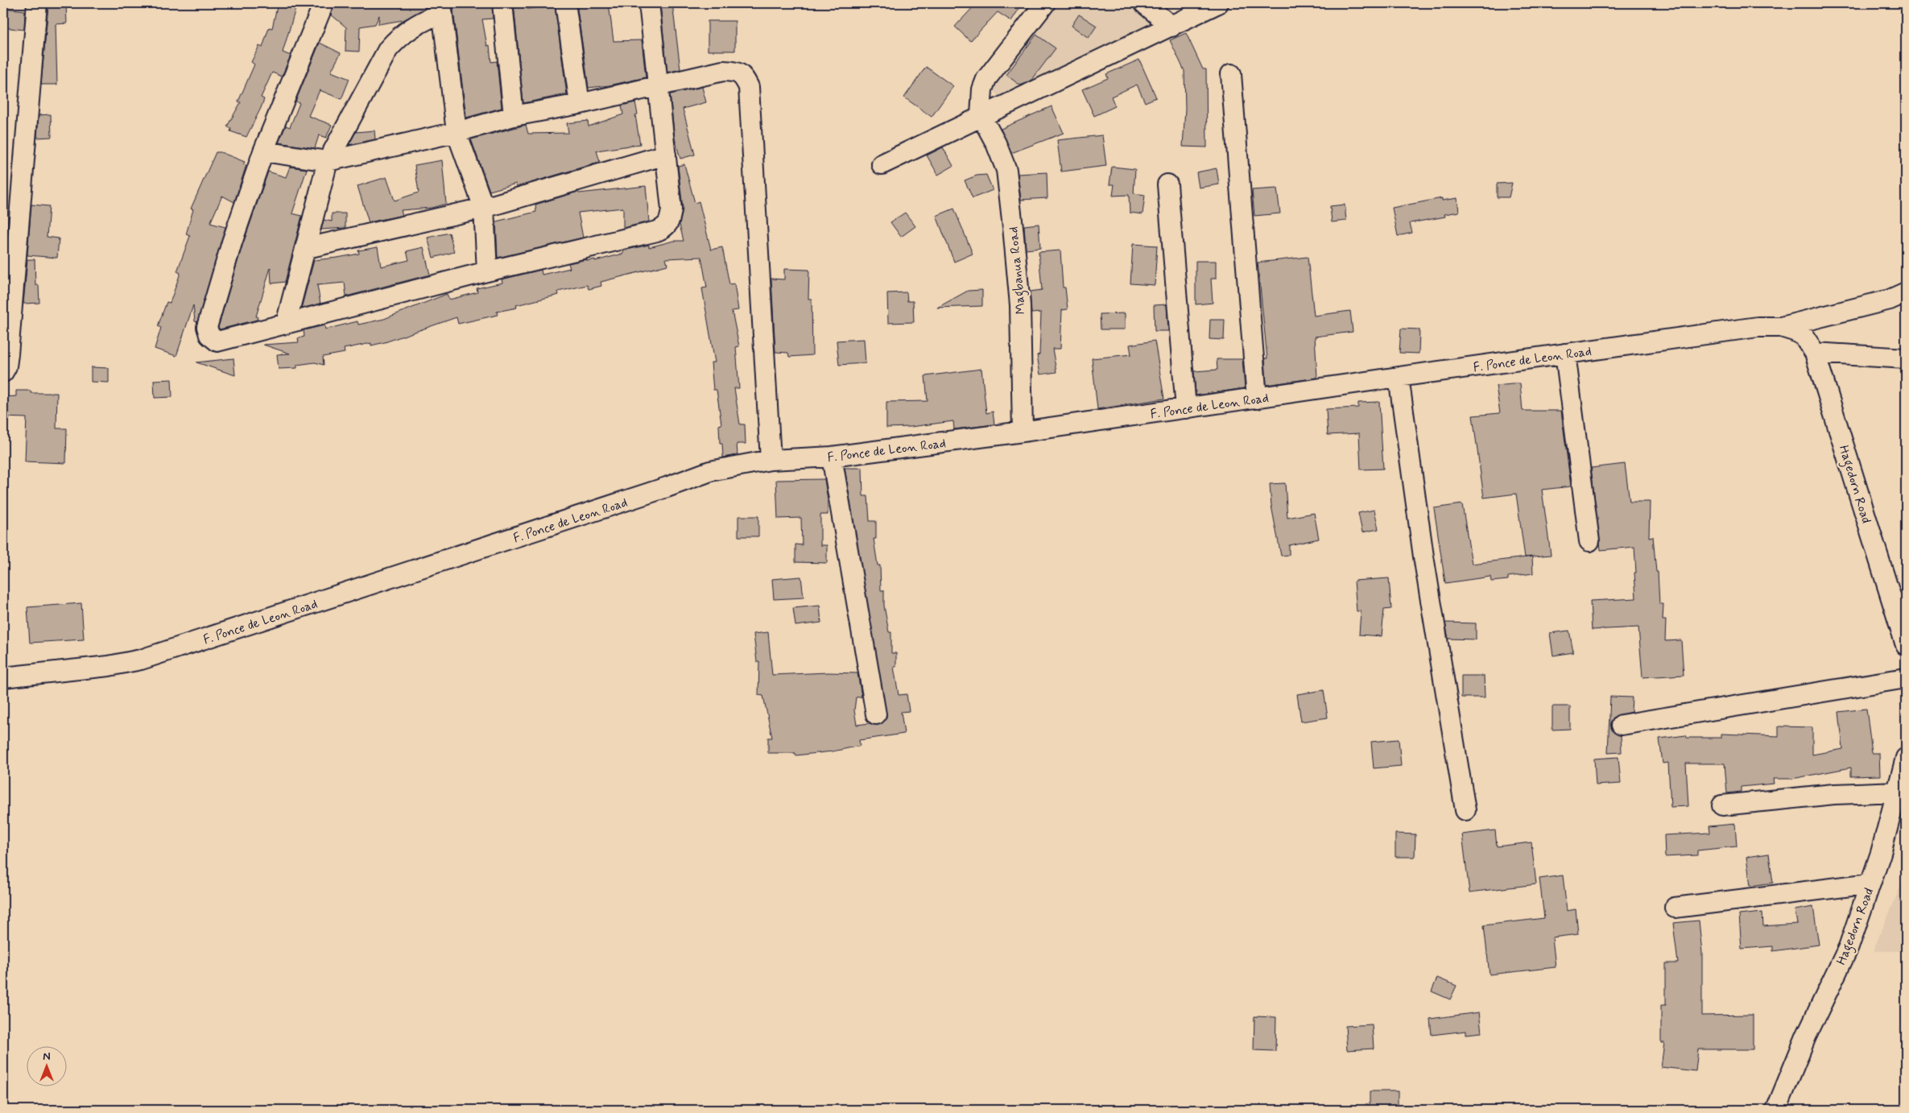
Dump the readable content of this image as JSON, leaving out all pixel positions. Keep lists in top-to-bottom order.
{
  "streets": {
    "street": ["Magbanua Road", "F. Ponce de Leon Road", "Hagedorn Road"]
  },
  "crossings": [
    ["Magbanua Road", "F. Ponce de Leon Road"],
    ["F. Ponce de Leon Road", "Hagedorn Road"]
  ],
  "north": "top"
}
